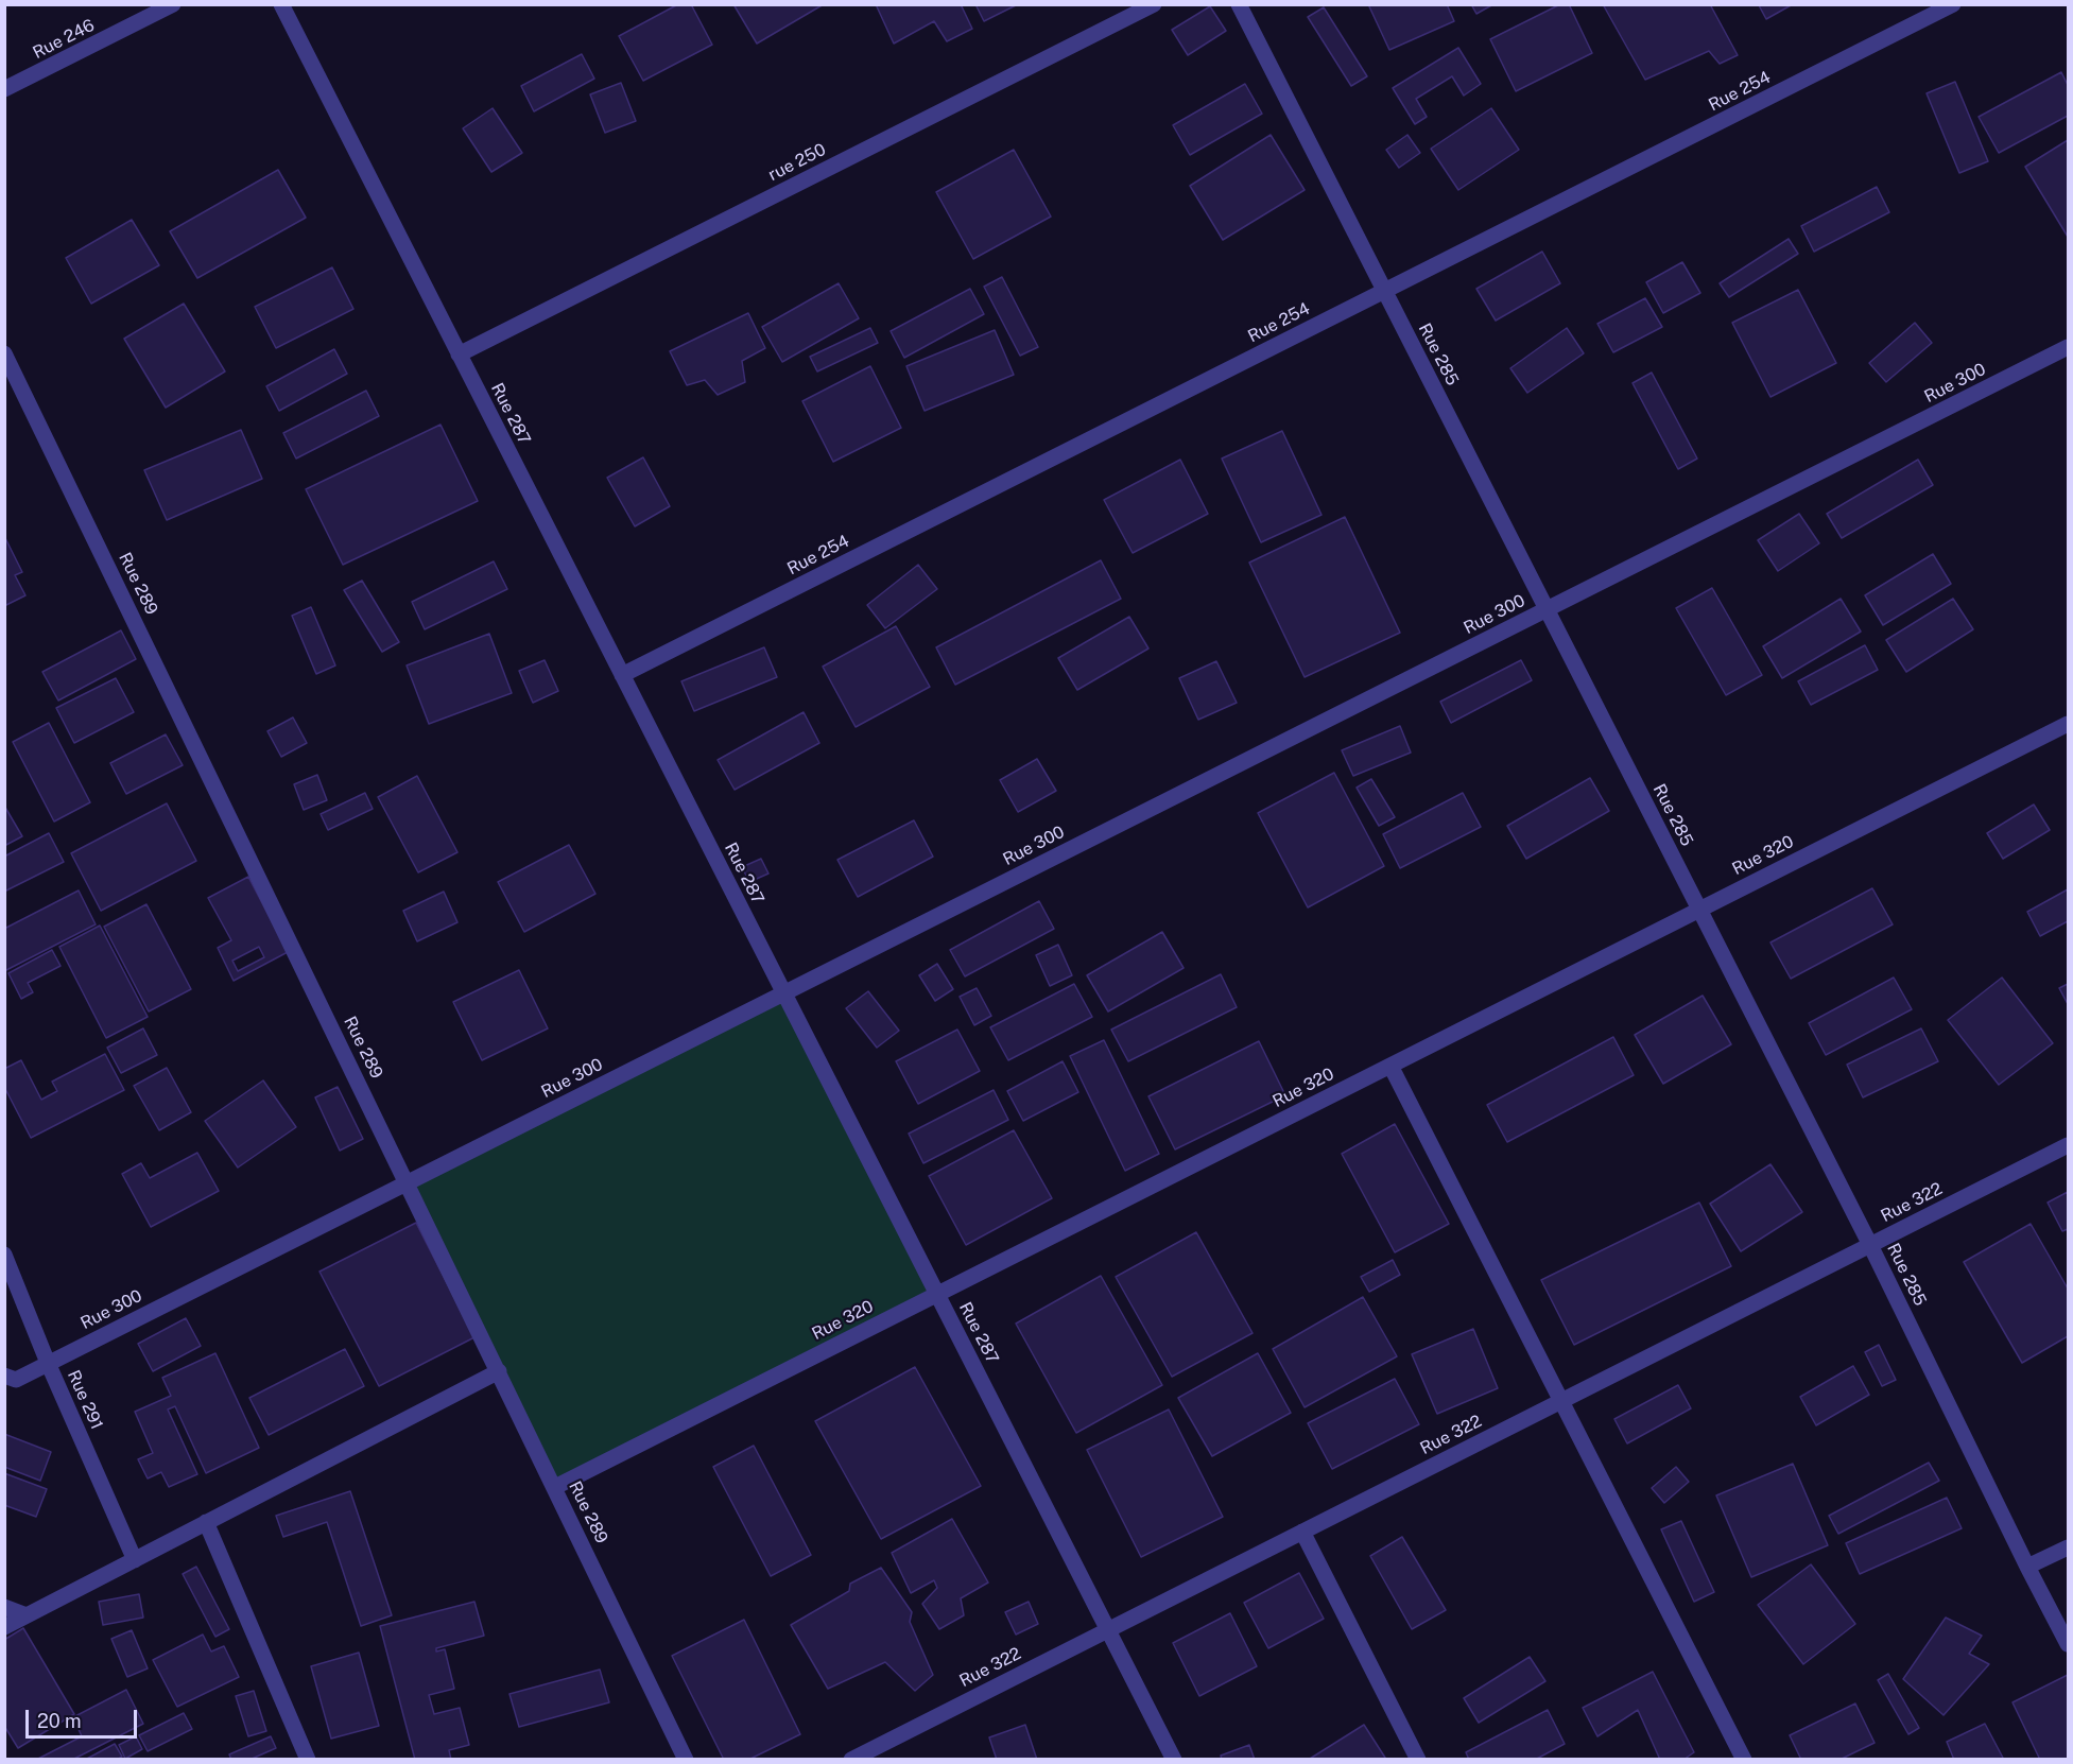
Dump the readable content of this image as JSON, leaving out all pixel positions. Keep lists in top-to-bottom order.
{
  "streets": {
    "street": [
      "Rue 246",
      "Rue 254",
      "rue 250",
      "Rue 285",
      "Rue 300",
      "Rue 287",
      "Rue 289",
      "Rue 320",
      "Rue 322",
      "Rue 291"
    ]
  },
  "crossings": [
    ["Rue 254", "Rue 285"],
    ["Rue 254", "Rue 287"],
    ["rue 250", "Rue 287"],
    ["Rue 285", "Rue 300"],
    ["Rue 285", "Rue 320"],
    ["Rue 285", "Rue 322"],
    ["Rue 300", "Rue 287"],
    ["Rue 300", "Rue 289"],
    ["Rue 300", "Rue 291"],
    ["Rue 287", "Rue 320"],
    ["Rue 287", "Rue 322"],
    ["Rue 289", "Rue 320"]
  ],
  "scale_bar": "20 m"
}
